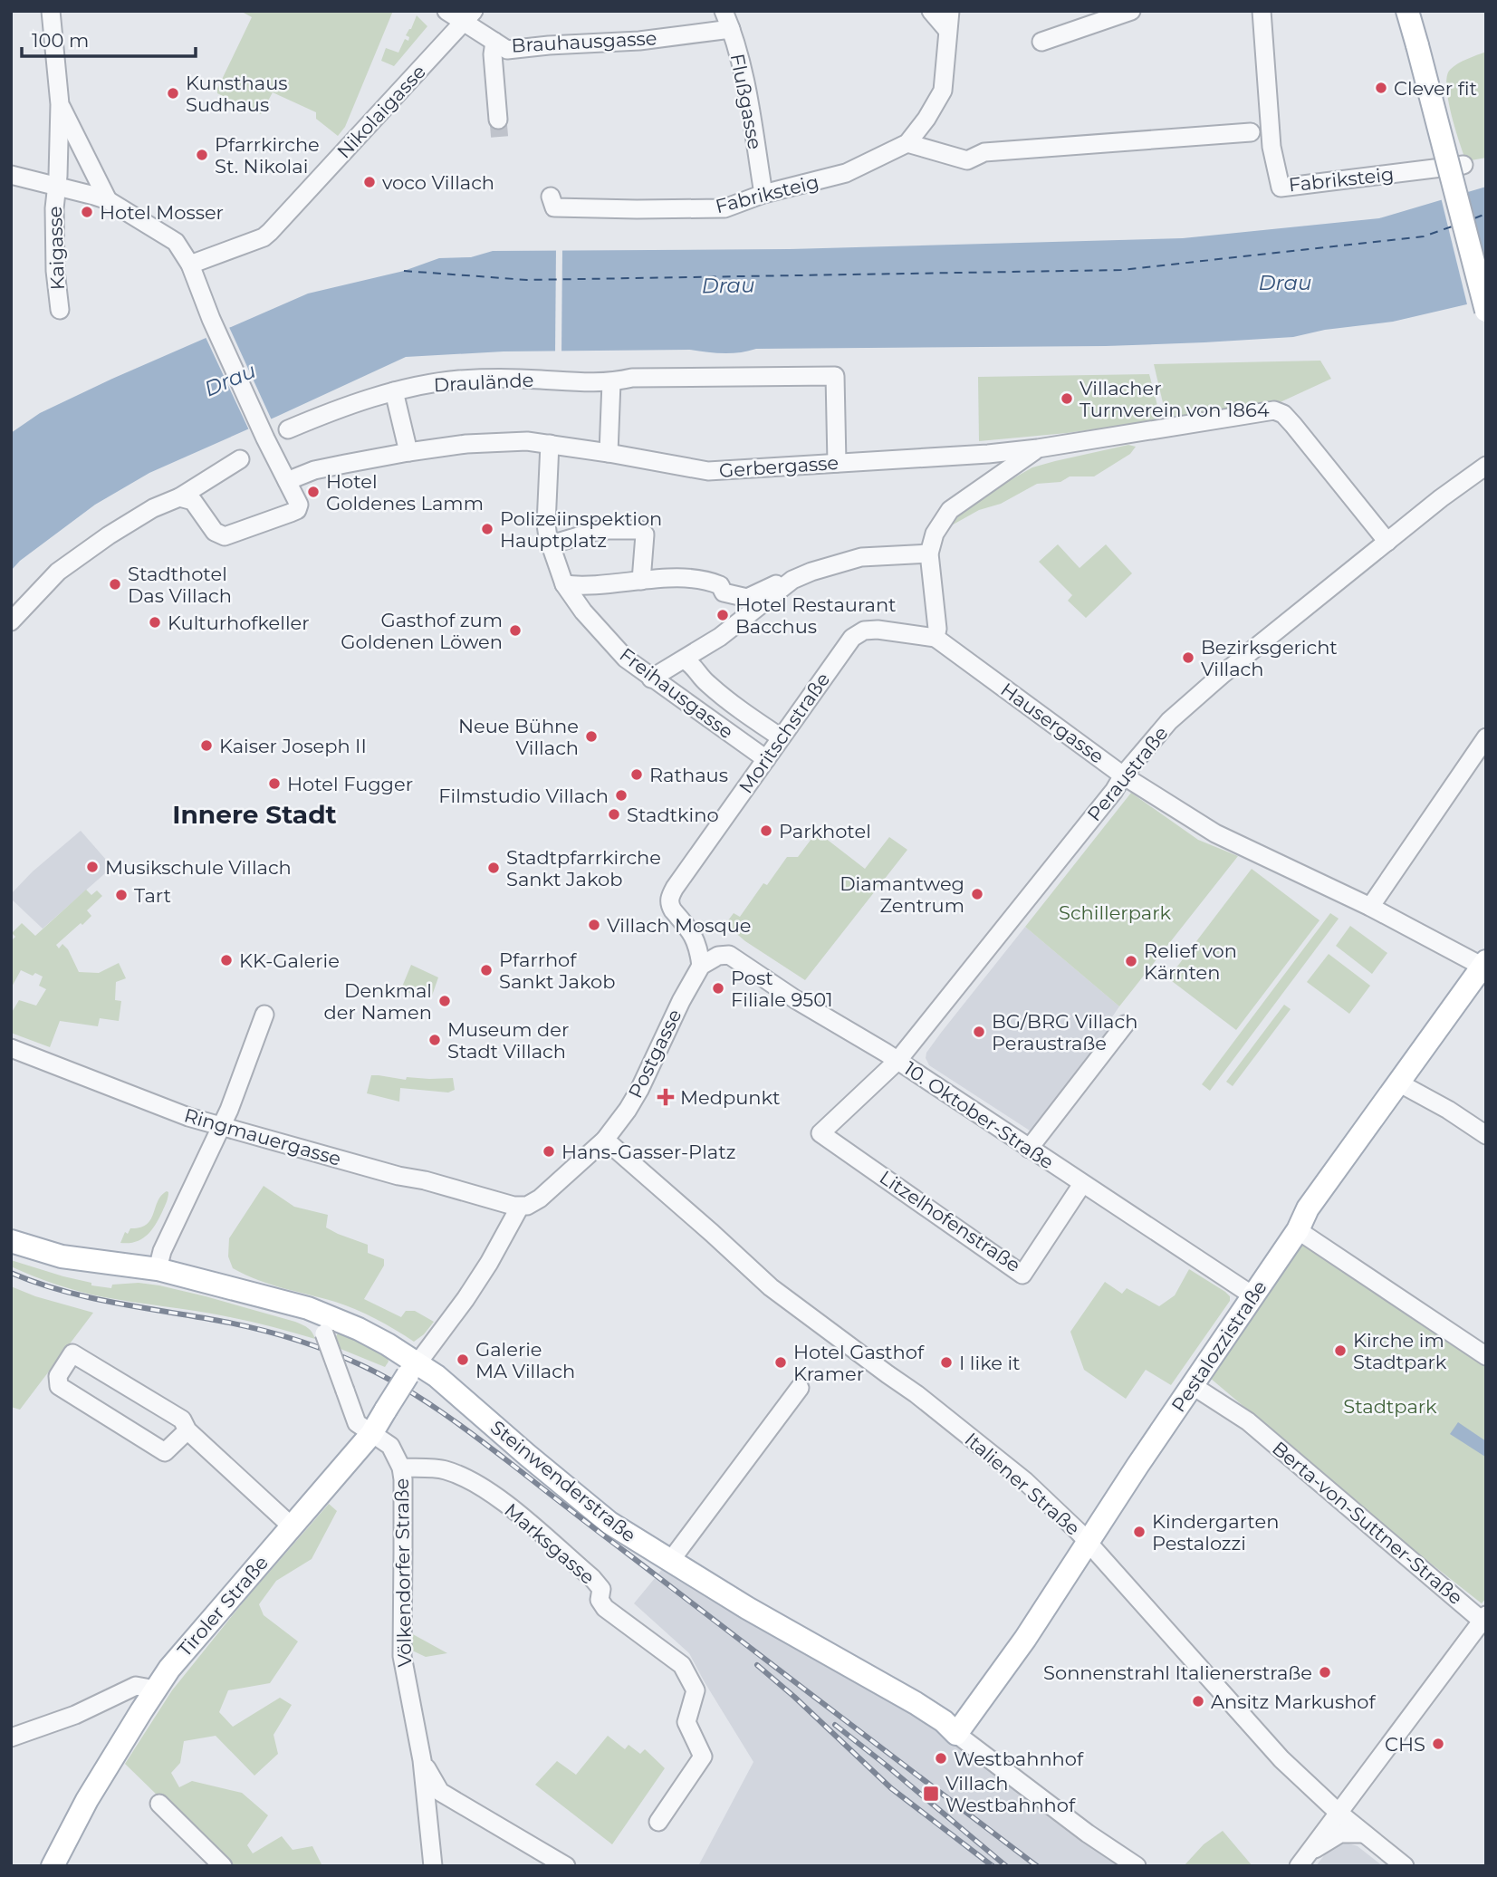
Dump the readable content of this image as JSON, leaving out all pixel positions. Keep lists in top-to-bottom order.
{
  "streets": {
    "main road": ["Pestalozzistraße", "Steinwenderstraße", "Tiroler Straße"],
    "street": [
      "Brauhausgasse",
      "Flußgasse",
      "Nikolaigasse",
      "Fabriksteig",
      "Kaigasse",
      "Draulände",
      "Gerbergasse",
      "Freihausgasse",
      "Hausergasse",
      "Moritschstraße",
      "Peraustraße",
      "Postgasse",
      "10. Oktober-Straße",
      "Ringmauergasse",
      "Litzelhofenstraße",
      "Italiener Straße",
      "Berta-von-Suttner-Straße",
      "Marksgasse",
      "Völkendorfer Straße"
    ]
  },
  "crossings": [
    ["Brauhausgasse", "Flußgasse"],
    ["Brauhausgasse", "Nikolaigasse"],
    ["Flußgasse", "Fabriksteig"],
    ["Draulände", "Gerbergasse"],
    ["Gerbergasse", "Freihausgasse"],
    ["Gerbergasse", "Peraustraße"],
    ["Freihausgasse", "Moritschstraße"],
    ["Hausergasse", "Moritschstraße"],
    ["Hausergasse", "Peraustraße"],
    ["Hausergasse", "Pestalozzistraße"],
    ["Moritschstraße", "Postgasse"],
    ["Moritschstraße", "10. Oktober-Straße"],
    ["Peraustraße", "10. Oktober-Straße"],
    ["Peraustraße", "Litzelhofenstraße"],
    ["Postgasse", "10. Oktober-Straße"],
    ["Postgasse", "Italiener Straße"],
    ["10. Oktober-Straße", "Litzelhofenstraße"],
    ["10. Oktober-Straße", "Pestalozzistraße"],
    ["Pestalozzistraße", "Steinwenderstraße"],
    ["Pestalozzistraße", "Italiener Straße"],
    ["Pestalozzistraße", "Berta-von-Suttner-Straße"],
    ["Steinwenderstraße", "Völkendorfer Straße"],
    ["Steinwenderstraße", "Tiroler Straße"],
    ["Marksgasse", "Völkendorfer Straße"],
    ["Völkendorfer Straße", "Tiroler Straße"]
  ],
  "districts": ["Innere Stadt"],
  "water": ["Drau"],
  "parks": ["Schillerpark", "Stadtpark"],
  "places": {
    "other": [
      "Clever fit",
      "Kunsthaus Sudhaus",
      "Pfarrkirche St. Nikolai",
      "voco Villach",
      "Hotel Mosser",
      "Villacher Turnverein von 1864",
      "Hotel Goldenes Lamm",
      "Polizeiinspektion Hauptplatz",
      "Stadthotel Das Villach",
      "Hotel Restaurant Bacchus",
      "Kulturhofkeller",
      "Gasthof zum Goldenen Löwen",
      "Bezirksgericht Villach",
      "Neue Bühne Villach",
      "Kaiser Joseph II",
      "Rathaus",
      "Hotel Fugger",
      "Filmstudio Villach",
      "Stadtkino",
      "Parkhotel",
      "Musikschule Villach",
      "Stadtpfarrkirche Sankt Jakob",
      "Diamantweg Zentrum",
      "Tart",
      "Villach Mosque",
      "KK-Galerie",
      "Relief von Kärnten",
      "Pfarrhof Sankt Jakob",
      "Post Filiale 9501",
      "Denkmal der Namen",
      "BG/BRG Villach Peraustraße",
      "Museum der Stadt Villach",
      "Hans-Gasser-Platz",
      "Kirche im Stadtpark",
      "Galerie MA Villach",
      "Hotel Gasthof Kramer",
      "I like it",
      "Kindergarten Pestalozzi",
      "Sonnenstrahl Italienerstraße",
      "Ansitz Markushof",
      "CHS",
      "Westbahnhof"
    ],
    "health": ["Medpunkt"],
    "transit": ["Villach Westbahnhof"]
  },
  "scale_bar": "100 m"
}
